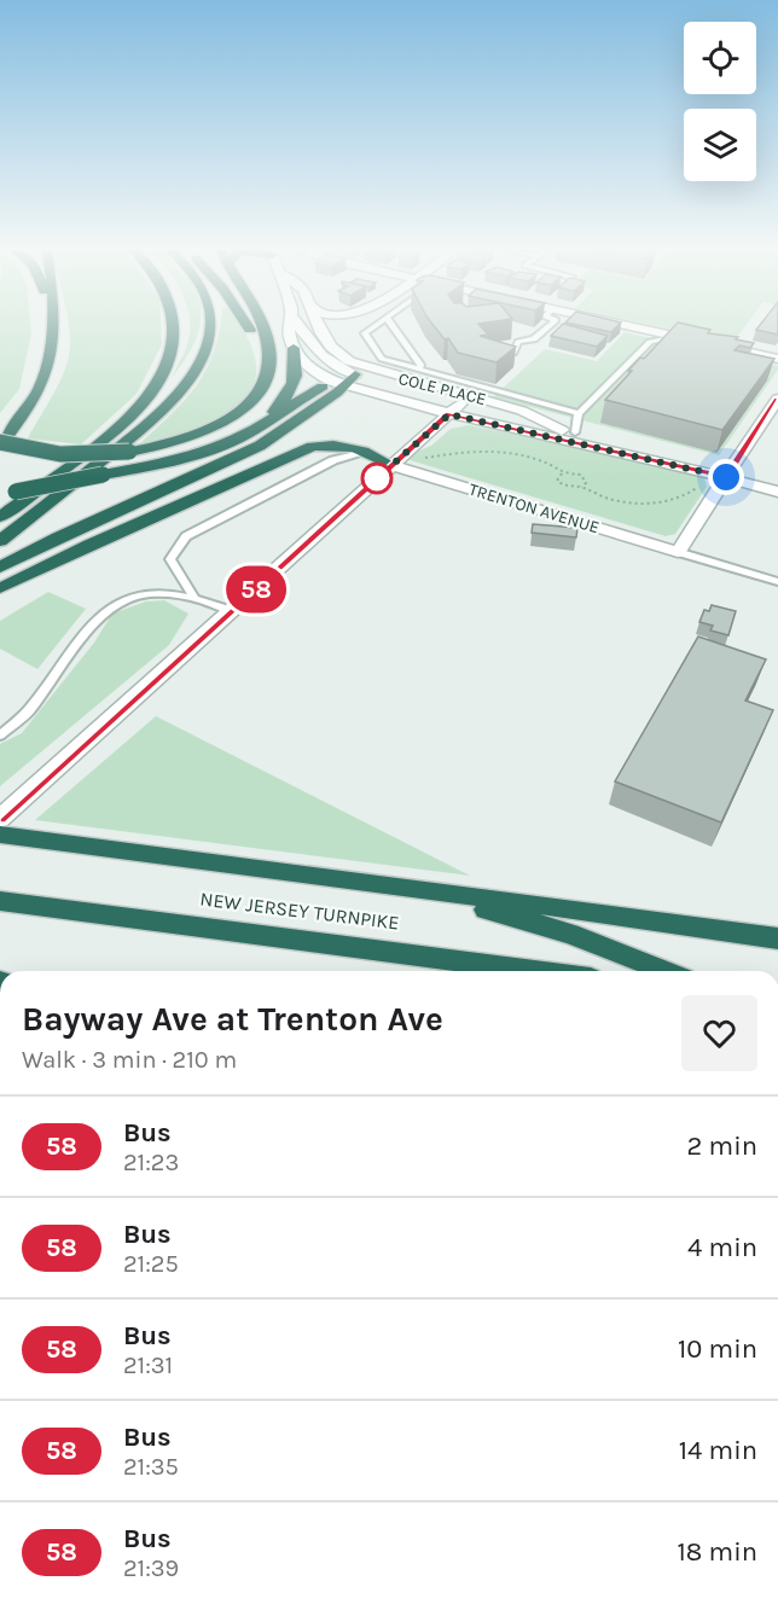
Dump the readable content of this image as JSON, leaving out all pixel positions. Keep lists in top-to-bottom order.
{
  "streets": {
    "highway": ["NEW JERSEY TURNPIKE"],
    "street": ["COLE PLACE", "TRENTON AVENUE"]
  },
  "lines": ["bus line 58"],
  "page": {
    "on_map": "58",
    "heading": ["Bayway Ave at Trenton Ave", "Walk · 3 min · 210 m"],
    "list": [
      {
        "mark": "58",
        "name": "Bus",
        "note": "21:23",
        "value": "2 min"
      },
      {
        "mark": "58",
        "name": "Bus",
        "note": "21:25",
        "value": "4 min"
      },
      {
        "mark": "58",
        "name": "Bus",
        "note": "21:31",
        "value": "10 min"
      },
      {
        "mark": "58",
        "name": "Bus",
        "note": "21:35",
        "value": "14 min"
      },
      {
        "mark": "58",
        "name": "Bus",
        "note": "21:39",
        "value": "18 min"
      }
    ]
  }
}
